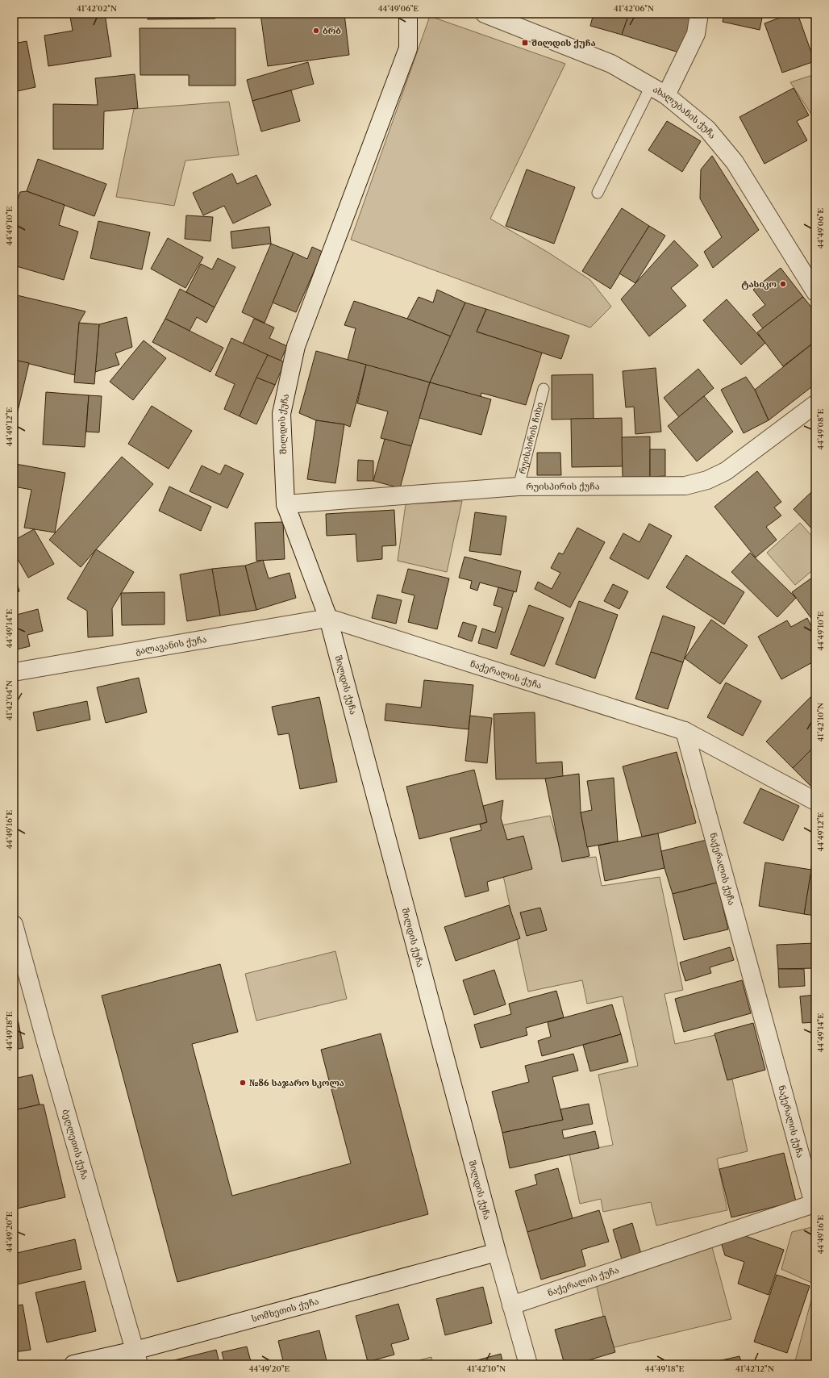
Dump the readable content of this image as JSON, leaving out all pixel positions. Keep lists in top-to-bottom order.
{
  "streets": {
    "street": [
      "ახალუბანის ქუჩა",
      "შილდის ქუჩა",
      "რუისპირის ქუჩა",
      "გალავანის ქუჩა",
      "ნაქერალის ქუჩა",
      "ბეღლეთის ქუჩა",
      "სომხეთის ქუჩა"
    ],
    "lane": ["რუისპირის ჩიხი"]
  },
  "crossings": [
    ["შილდის ქუჩა", "რუისპირის ქუჩა"],
    ["შილდის ქუჩა", "გალავანის ქუჩა"],
    ["შილდის ქუჩა", "ნაქერალის ქუჩა"],
    ["შილდის ქუჩა", "სომხეთის ქუჩა"],
    ["რუისპირის ჩიხი", "რუისპირის ქუჩა"],
    ["გალავანის ქუჩა", "ნაქერალის ქუჩა"],
    ["ბეღლეთის ქუჩა", "სომხეთის ქუჩა"]
  ],
  "places": {
    "other": ["ბრბ", "ტასიკო", "№86 საჯარო სკოლა"],
    "transit": ["შილდის ქუჩა"]
  },
  "coordinates": [
    "41°42'02\"N",
    "44°49'06\"E",
    "41°42'06\"N",
    "44°49'10\"E",
    "44°49'12\"E",
    "44°49'08\"E",
    "44°49'14\"E",
    "41°42'04\"N",
    "41°42'10\"N",
    "44°49'16\"E",
    "44°49'18\"E",
    "44°49'20\"E",
    "41°42'12\"N"
  ]
}
